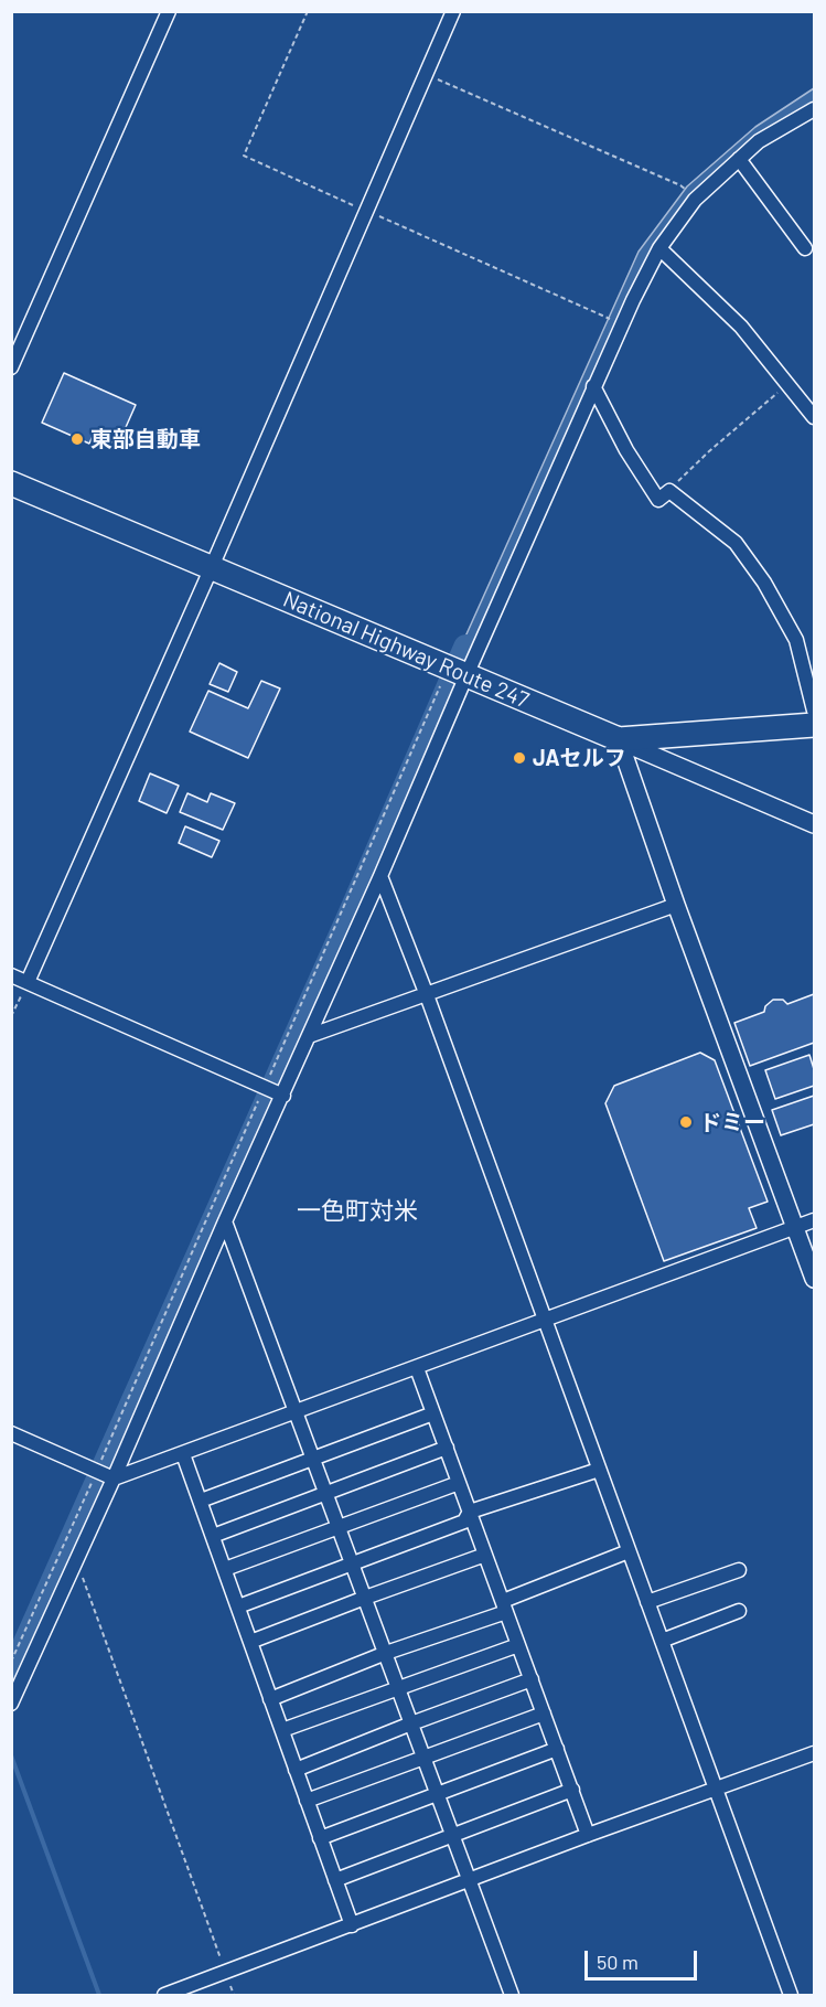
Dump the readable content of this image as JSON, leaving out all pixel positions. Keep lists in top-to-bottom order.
{
  "streets": {
    "highway": ["National Highway Route 247"]
  },
  "districts": ["一色町対米"],
  "places": ["東部自動車", "JAセルフ", "ドミー"],
  "scale_bar": "50 m"
}
